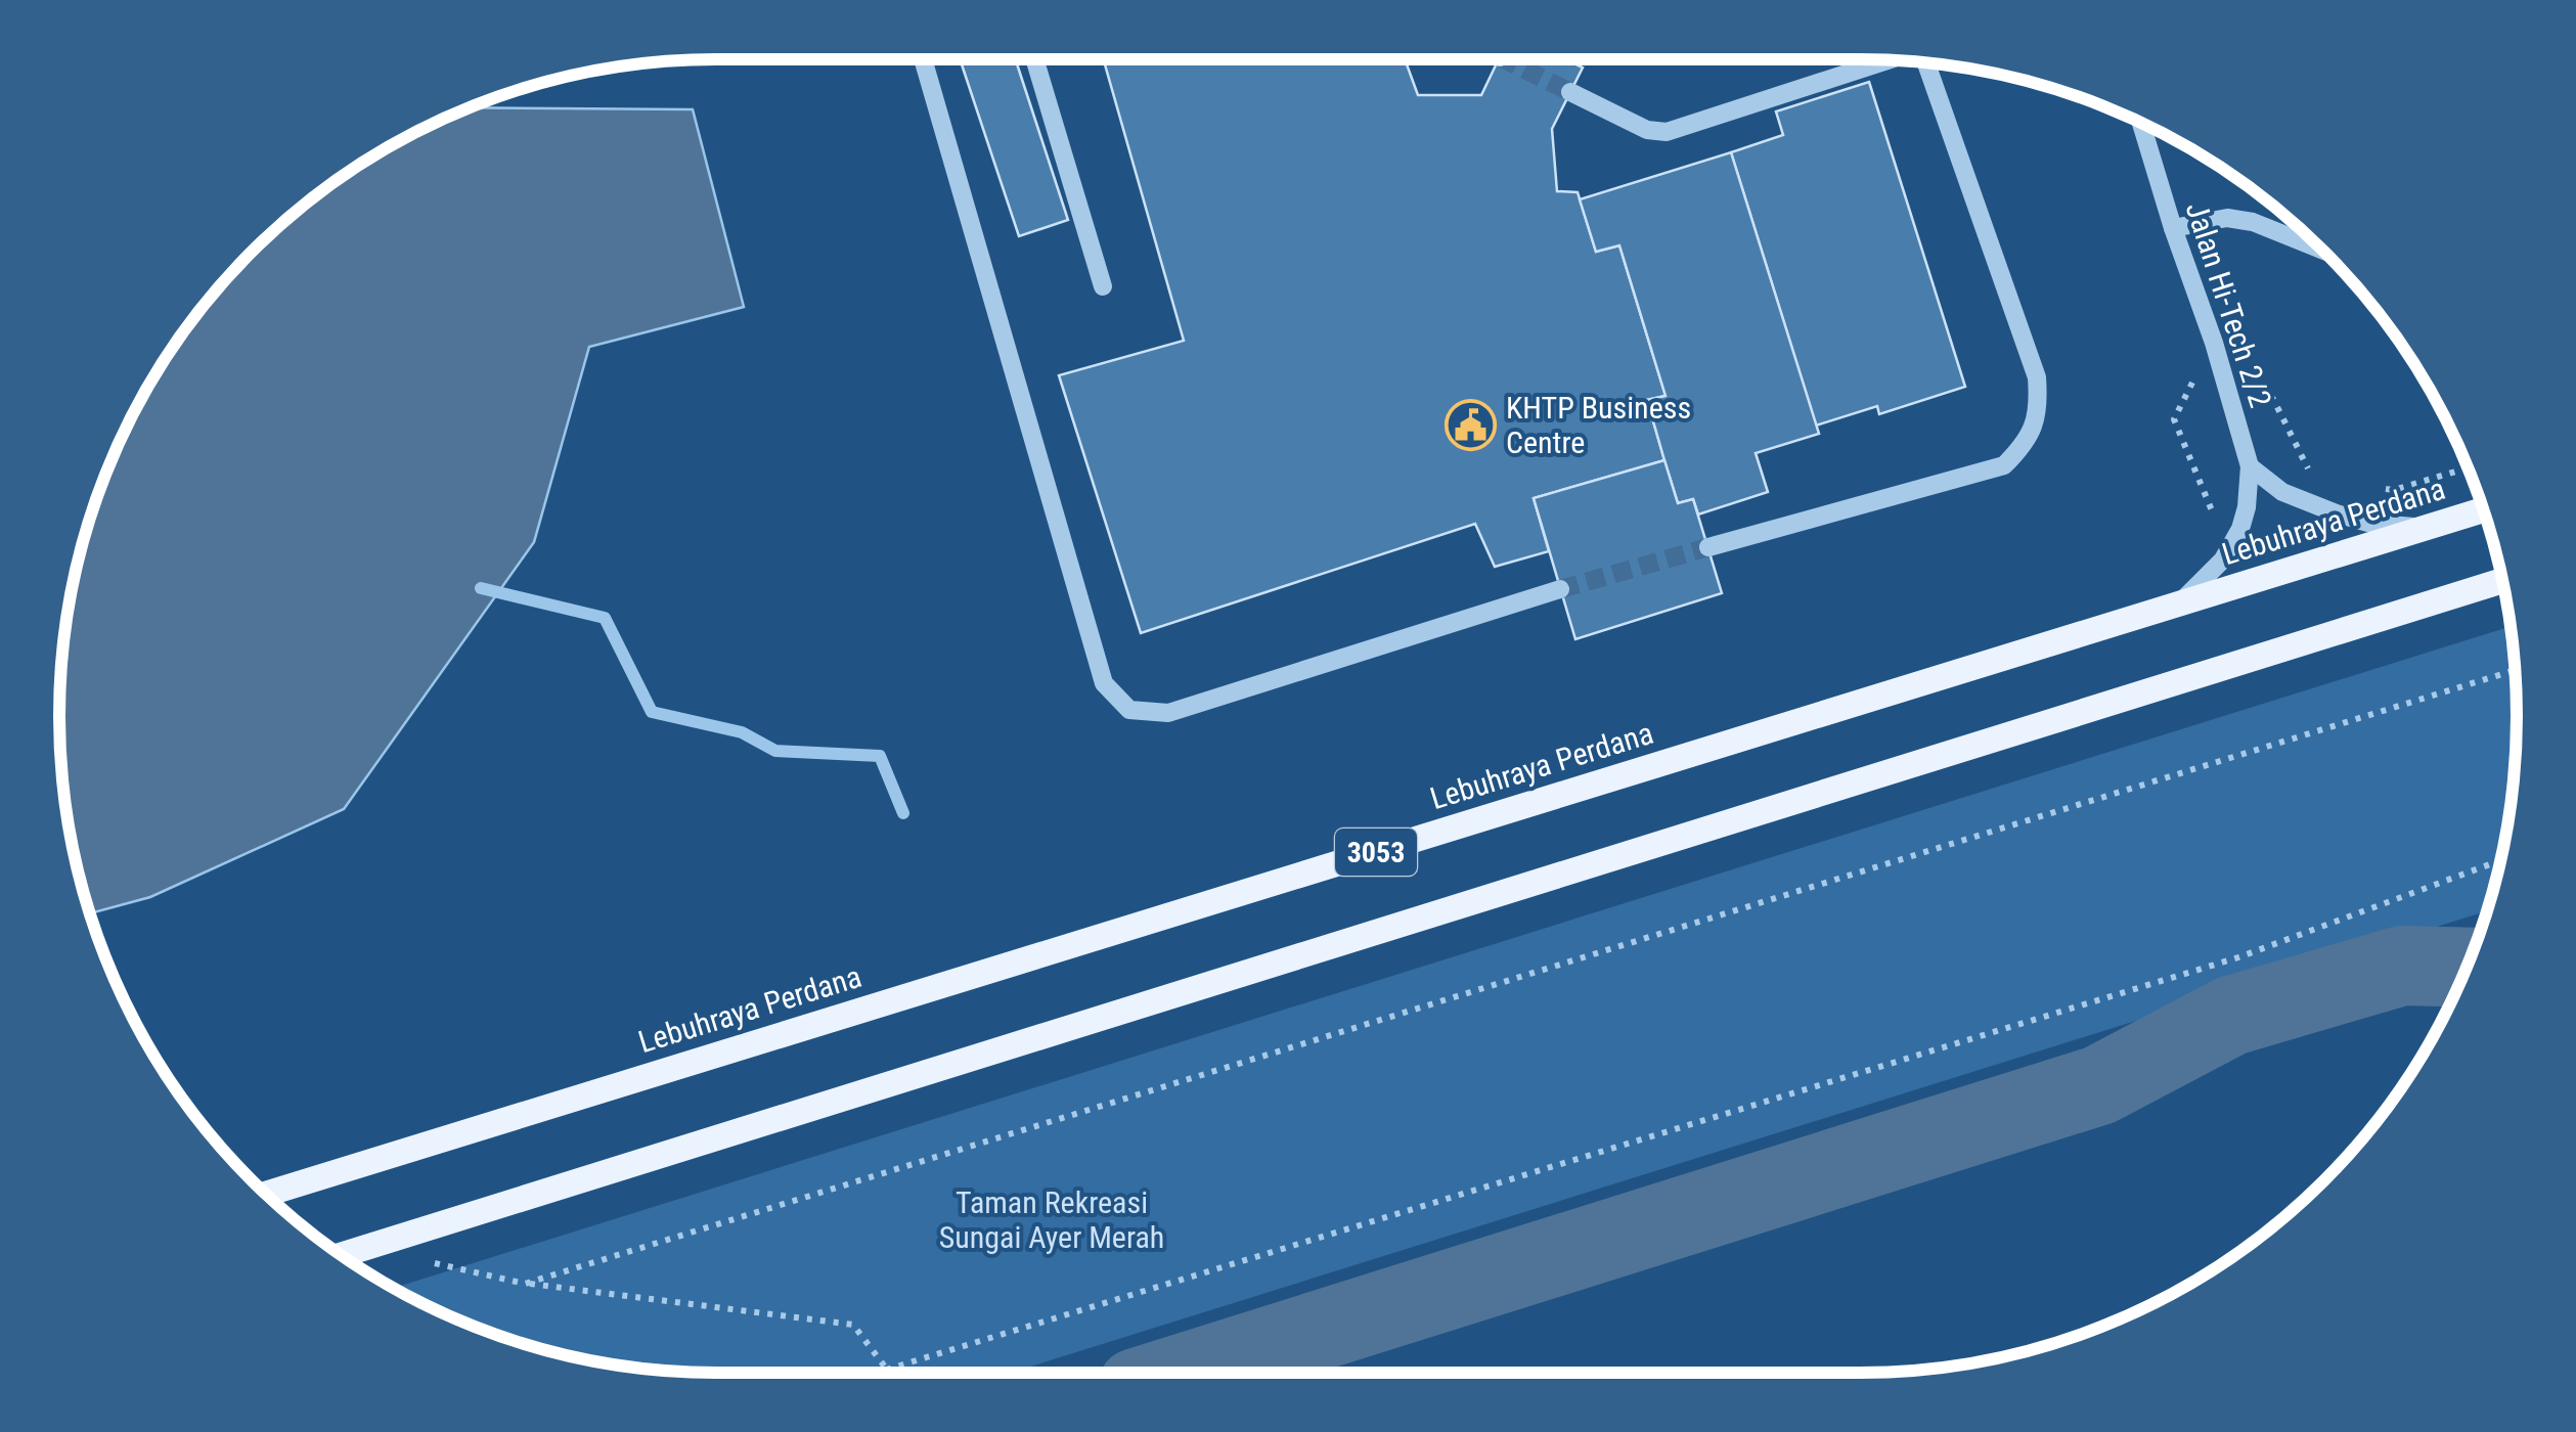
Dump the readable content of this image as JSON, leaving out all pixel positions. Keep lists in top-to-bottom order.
{
  "streets": {
    "main road": ["Lebuhraya Perdana", "3053"],
    "street": ["Jalan Hi-Tech 2/2"]
  },
  "parks": ["Taman Rekreasi Sungai Ayer Merah"],
  "places": {
    "public building": ["KHTP Business Centre"]
  }
}
